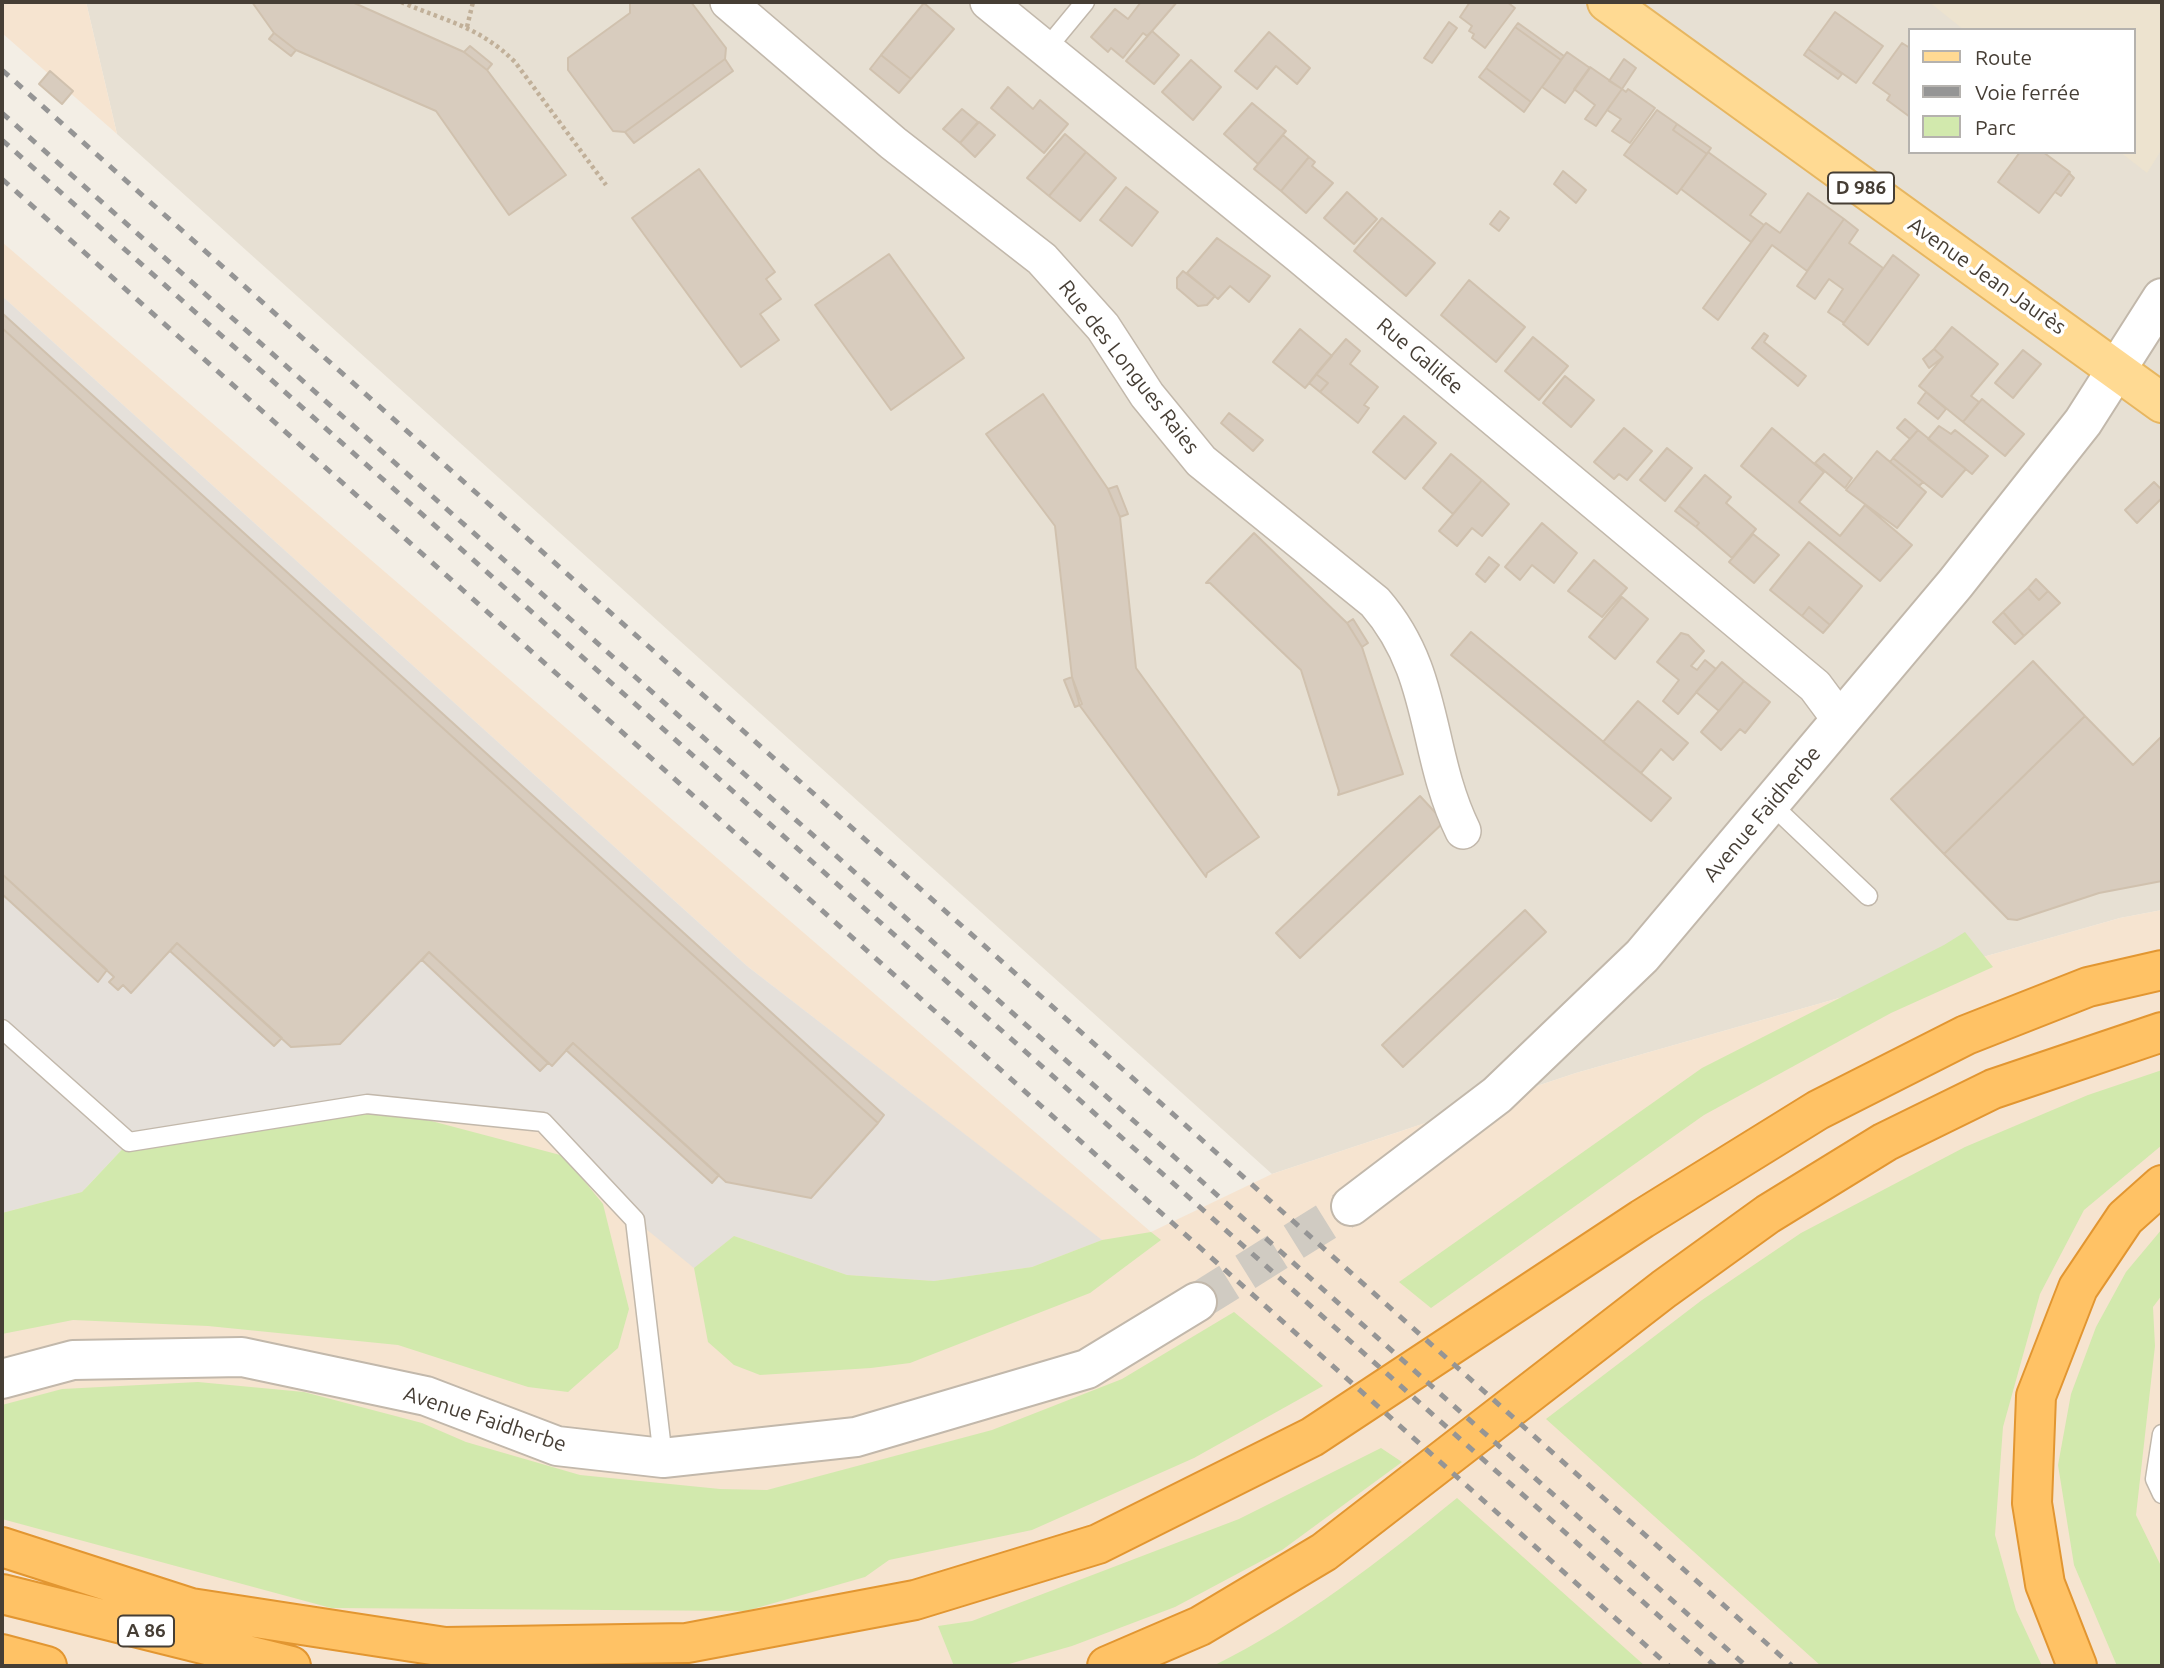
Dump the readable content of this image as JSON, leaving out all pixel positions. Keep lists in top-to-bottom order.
{
  "streets": {
    "highway": ["A 86"],
    "main road": ["D 986", "Avenue Jean Jaurès"],
    "street": ["Rue Galilée", "Rue des Longues Raies", "Avenue Faidherbe"]
  },
  "crossings": [
    ["Avenue Jean Jaurès", "Avenue Faidherbe"],
    ["Rue Galilée", "Avenue Faidherbe"]
  ],
  "legend": ["Route", "Voie ferrée", "Parc"]
}
